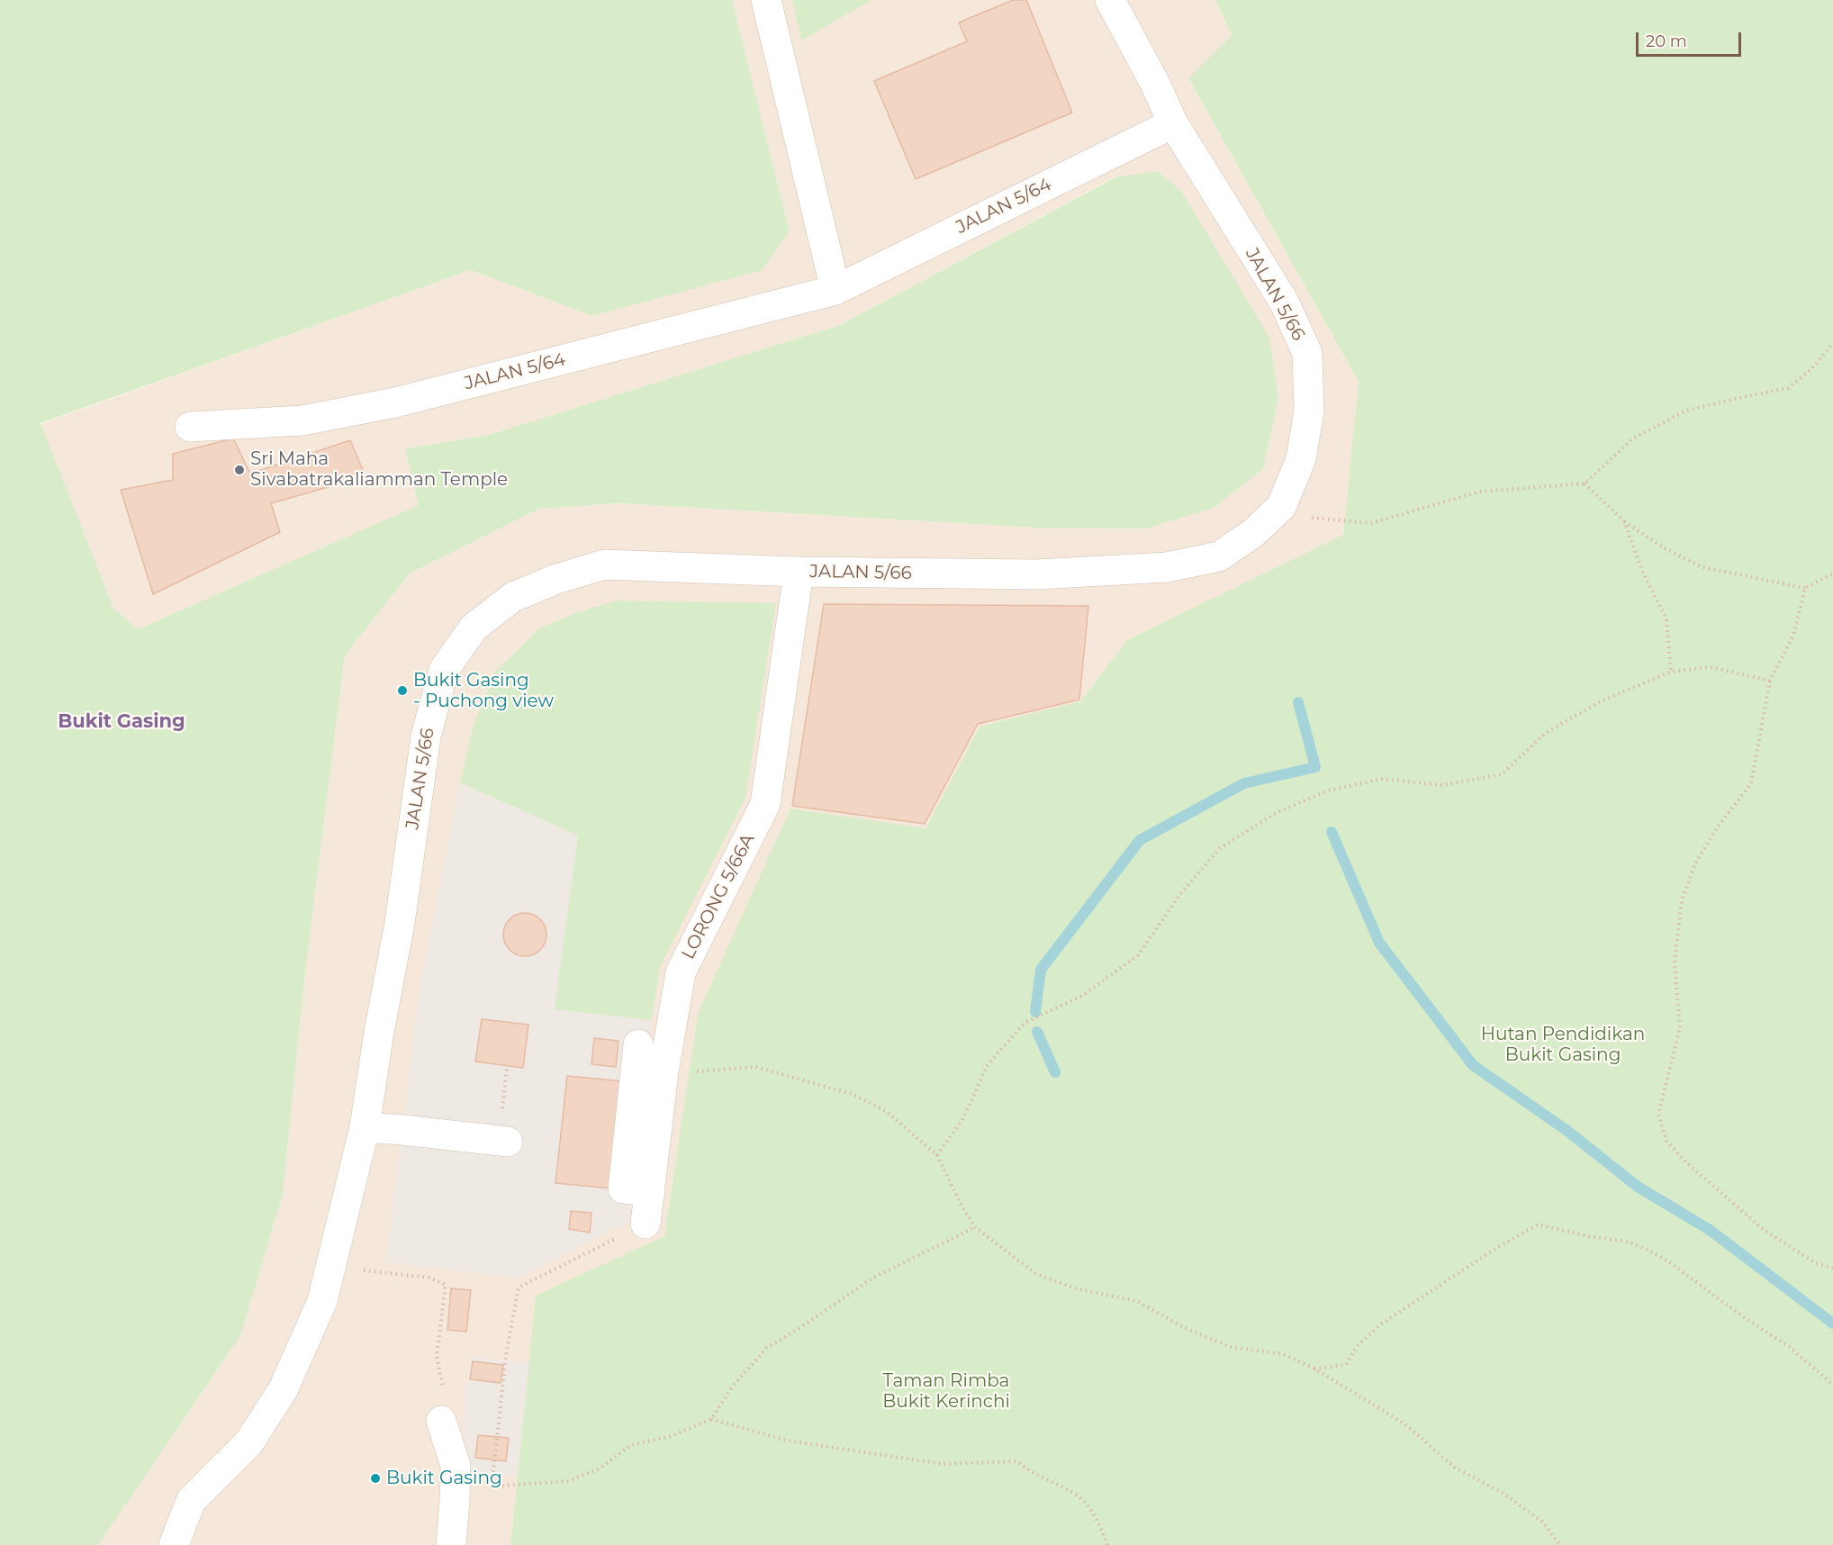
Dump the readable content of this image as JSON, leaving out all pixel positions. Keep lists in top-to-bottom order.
{
  "streets": {
    "street": ["JALAN 5/64", "JALAN 5/66", "LORONG 5/66A"]
  },
  "crossings": [
    ["JALAN 5/64", "JALAN 5/66"],
    ["JALAN 5/66", "LORONG 5/66A"]
  ],
  "districts": ["Bukit Gasing"],
  "parks": ["Hutan Pendidikan Bukit Gasing", "Taman Rimba Bukit Kerinchi"],
  "places": ["Sri Maha Sivabatrakaliamman Temple", "Bukit Gasing - Puchong view", "Bukit Gasing"],
  "scale_bar": "20 m"
}
